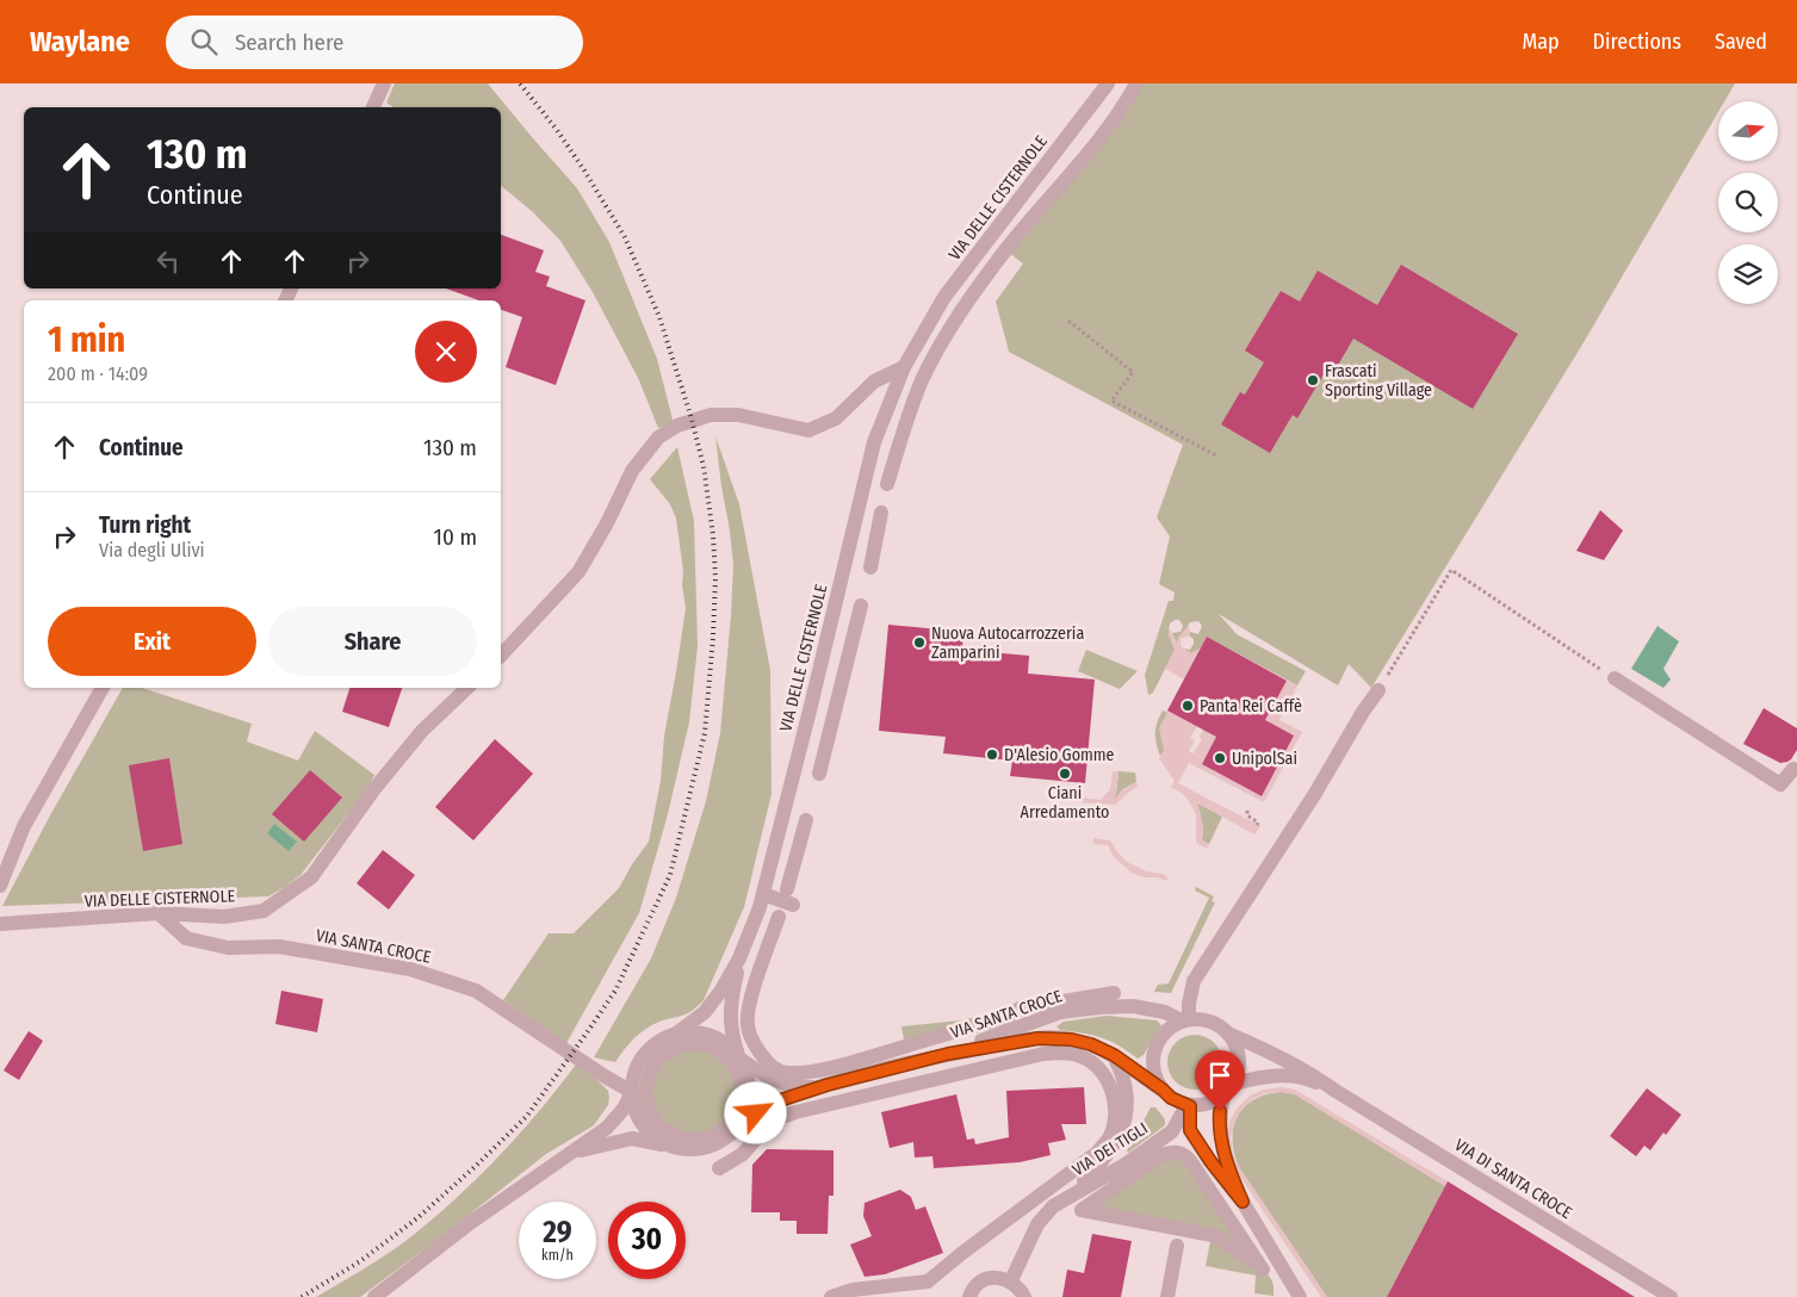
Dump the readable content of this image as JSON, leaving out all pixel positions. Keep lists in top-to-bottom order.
{
  "streets": {
    "street": [
      "VIA DELLE CISTERNOLE",
      "VIA SANTA CROCE",
      "VIA DEI TIGLI",
      "VIA DI SANTA CROCE"
    ]
  },
  "crossings": [
    ["VIA DELLE CISTERNOLE", "VIA SANTA CROCE"],
    ["VIA SANTA CROCE", "VIA DEI TIGLI"]
  ],
  "places": [
    "Frascati Sporting Village",
    "Nuova Autocarrozzeria Zamparini",
    "Panta Rei Caffè",
    "D'Alesio Gomme",
    "UnipolSai",
    "Ciani Arredamento"
  ],
  "north": "right",
  "page": {
    "header": "Waylane",
    "search": "Search here",
    "nav": ["Map", "Directions", "Saved"],
    "turn": ["130 m", "Continue"],
    "heading": ["1 min", "200 m · 14:09"],
    "list": [
      {
        "name": "Continue",
        "value": "130 m"
      },
      {
        "name": "Turn right",
        "note": "Via degli Ulivi",
        "value": "10 m"
      }
    ],
    "buttons": ["Exit", "Share"],
    "speed": "29 km/h",
    "limit": "30"
  }
}
